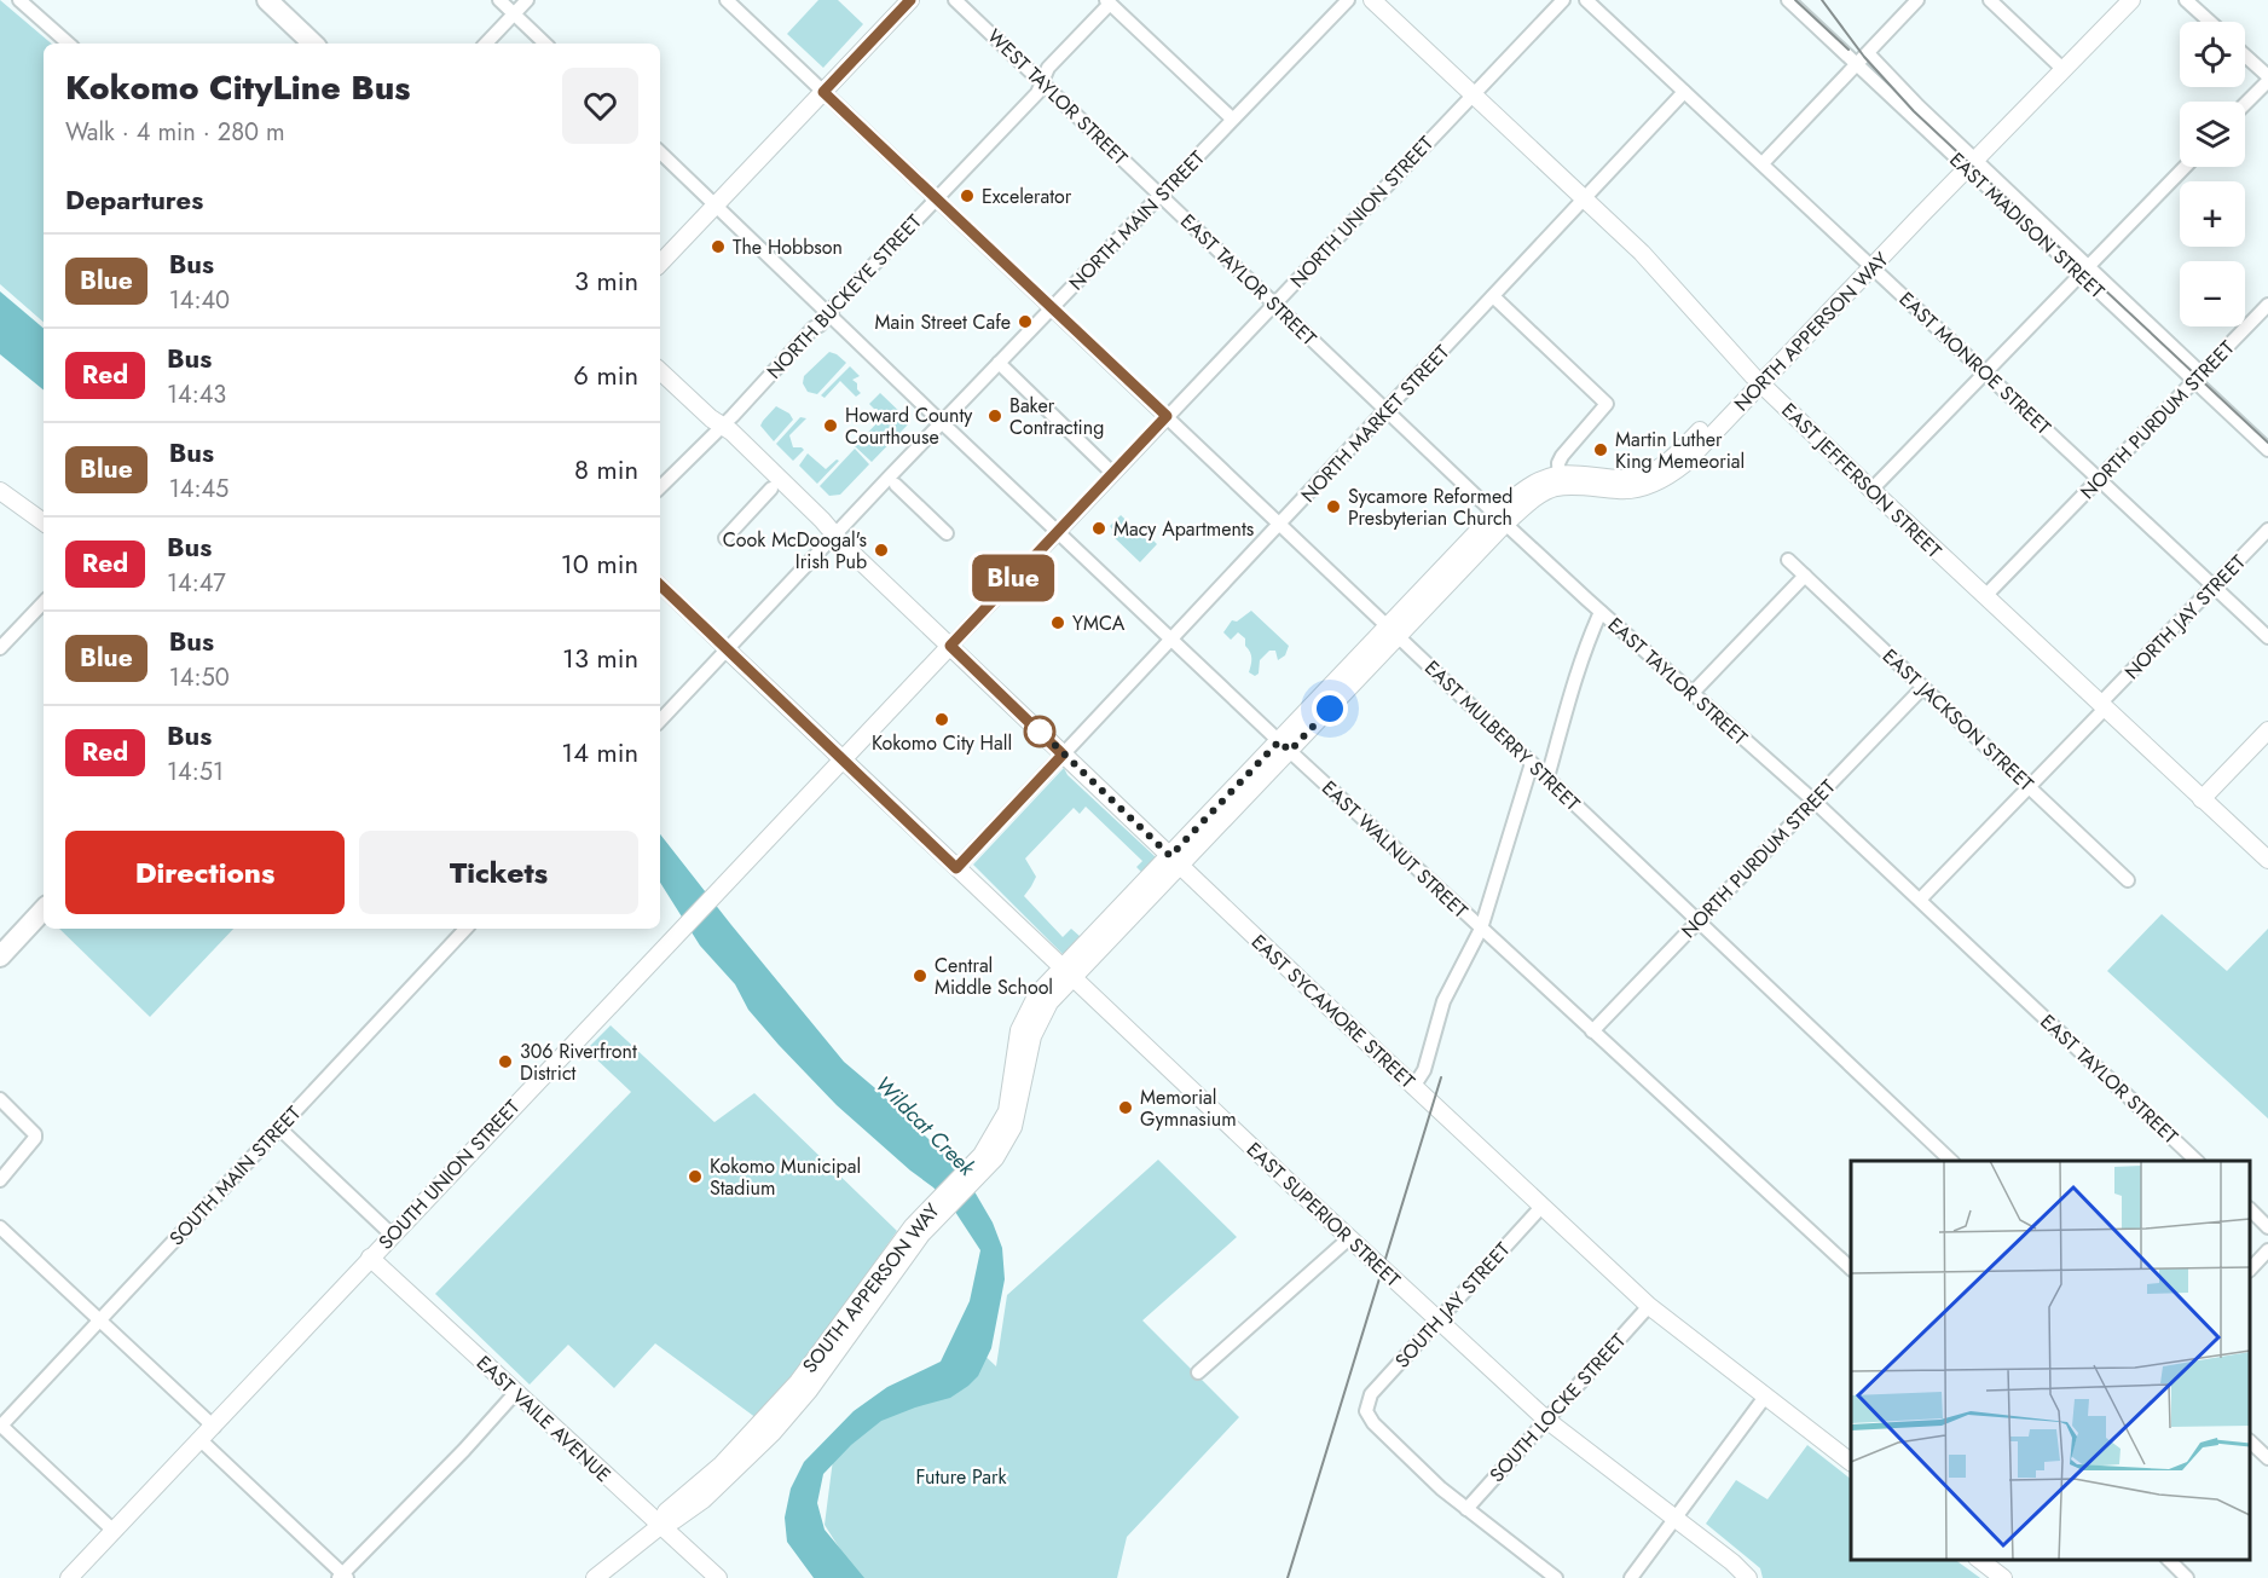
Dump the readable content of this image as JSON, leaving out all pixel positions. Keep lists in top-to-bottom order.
{
  "streets": {
    "main road": [
      "NORTH APPERSON WAY",
      "EAST JEFFERSON STREET",
      "EAST SYCAMORE STREET",
      "SOUTH UNION STREET",
      "EAST SUPERIOR STREET",
      "SOUTH APPERSON WAY",
      "EAST VAILE AVENUE"
    ],
    "street": [
      "WEST TAYLOR STREET",
      "NORTH UNION STREET",
      "NORTH MAIN STREET",
      "EAST MADISON STREET",
      "EAST TAYLOR STREET",
      "NORTH BUCKEYE STREET",
      "EAST MONROE STREET",
      "NORTH PURDUM STREET",
      "NORTH MARKET STREET",
      "NORTH JAY STREET",
      "EAST JACKSON STREET",
      "EAST MULBERRY STREET",
      "EAST WALNUT STREET",
      "SOUTH MAIN STREET",
      "SOUTH JAY STREET",
      "SOUTH LOCKE STREET"
    ]
  },
  "crossings": [
    ["WEST TAYLOR STREET", "NORTH MAIN STREET"],
    ["WEST TAYLOR STREET", "EAST TAYLOR STREET"],
    ["WEST TAYLOR STREET", "NORTH BUCKEYE STREET"],
    ["NORTH UNION STREET", "EAST TAYLOR STREET"],
    ["NORTH UNION STREET", "EAST JEFFERSON STREET"],
    ["NORTH UNION STREET", "EAST MULBERRY STREET"],
    ["NORTH UNION STREET", "EAST WALNUT STREET"],
    ["NORTH UNION STREET", "EAST SYCAMORE STREET"],
    ["NORTH UNION STREET", "SOUTH UNION STREET"],
    ["NORTH MAIN STREET", "EAST TAYLOR STREET"],
    ["NORTH MAIN STREET", "EAST MULBERRY STREET"],
    ["NORTH MAIN STREET", "EAST WALNUT STREET"],
    ["NORTH MAIN STREET", "EAST SYCAMORE STREET"],
    ["EAST MADISON STREET", "NORTH APPERSON WAY"],
    ["EAST MADISON STREET", "NORTH PURDUM STREET"],
    ["EAST TAYLOR STREET", "NORTH APPERSON WAY"],
    ["EAST TAYLOR STREET", "NORTH PURDUM STREET"],
    ["EAST TAYLOR STREET", "NORTH MARKET STREET"],
    ["EAST TAYLOR STREET", "NORTH JAY STREET"],
    ["NORTH BUCKEYE STREET", "EAST MULBERRY STREET"],
    ["NORTH BUCKEYE STREET", "EAST WALNUT STREET"],
    ["NORTH BUCKEYE STREET", "EAST SYCAMORE STREET"],
    ["NORTH APPERSON WAY", "EAST MONROE STREET"],
    ["NORTH APPERSON WAY", "EAST JEFFERSON STREET"],
    ["NORTH APPERSON WAY", "EAST MULBERRY STREET"],
    ["NORTH APPERSON WAY", "EAST WALNUT STREET"],
    ["NORTH APPERSON WAY", "EAST SYCAMORE STREET"],
    ["NORTH APPERSON WAY", "SOUTH APPERSON WAY"],
    ["EAST MONROE STREET", "NORTH PURDUM STREET"],
    ["EAST MONROE STREET", "NORTH MARKET STREET"],
    ["EAST MONROE STREET", "NORTH JAY STREET"],
    ["NORTH PURDUM STREET", "EAST JEFFERSON STREET"],
    ["NORTH PURDUM STREET", "EAST JACKSON STREET"],
    ["NORTH PURDUM STREET", "EAST MULBERRY STREET"],
    ["NORTH PURDUM STREET", "EAST WALNUT STREET"],
    ["NORTH MARKET STREET", "EAST JEFFERSON STREET"],
    ["NORTH MARKET STREET", "EAST MULBERRY STREET"],
    ["NORTH MARKET STREET", "EAST WALNUT STREET"],
    ["NORTH MARKET STREET", "EAST SYCAMORE STREET"],
    ["NORTH MARKET STREET", "EAST SUPERIOR STREET"],
    ["EAST JEFFERSON STREET", "NORTH JAY STREET"],
    ["NORTH JAY STREET", "EAST JACKSON STREET"],
    ["EAST SYCAMORE STREET", "SOUTH UNION STREET"],
    ["EAST SYCAMORE STREET", "SOUTH APPERSON WAY"],
    ["EAST SYCAMORE STREET", "SOUTH JAY STREET"],
    ["EAST SYCAMORE STREET", "SOUTH LOCKE STREET"],
    ["SOUTH UNION STREET", "EAST SUPERIOR STREET"],
    ["SOUTH UNION STREET", "EAST VAILE AVENUE"],
    ["EAST SUPERIOR STREET", "SOUTH APPERSON WAY"],
    ["EAST SUPERIOR STREET", "SOUTH JAY STREET"],
    ["EAST SUPERIOR STREET", "SOUTH LOCKE STREET"],
    ["SOUTH APPERSON WAY", "EAST VAILE AVENUE"],
    ["SOUTH JAY STREET", "SOUTH LOCKE STREET"]
  ],
  "water": ["Wildcat Creek"],
  "parks": ["Future Park"],
  "places": [
    "Excelerator",
    "The Hobbson",
    "Main Street Cafe",
    "Baker Contracting",
    "Howard County Courthouse",
    "Martin Luther King Memeorial",
    "Sycamore Reformed Presbyterian Church",
    "Macy Apartments",
    "Cook McDoogal's Irish Pub",
    "YMCA",
    "Kokomo City Hall",
    "Central Middle School",
    "306 Riverfront District",
    "Memorial Gymnasium",
    "Kokomo Municipal Stadium"
  ],
  "lines": ["bus line Blue"],
  "page": {
    "on_map": "Blue",
    "map_buttons": ["+", "−"],
    "heading": [
      ["Kokomo CityLine Bus", "Walk · 4 min · 280 m"],
      "Departures"
    ],
    "list": [
      {
        "mark": "Blue",
        "name": "Bus",
        "note": "14:40",
        "value": "3 min"
      },
      {
        "mark": "Red",
        "name": "Bus",
        "note": "14:43",
        "value": "6 min"
      },
      {
        "mark": "Blue",
        "name": "Bus",
        "note": "14:45",
        "value": "8 min"
      },
      {
        "mark": "Red",
        "name": "Bus",
        "note": "14:47",
        "value": "10 min"
      },
      {
        "mark": "Blue",
        "name": "Bus",
        "note": "14:50",
        "value": "13 min"
      },
      {
        "mark": "Red",
        "name": "Bus",
        "note": "14:51",
        "value": "14 min"
      }
    ],
    "buttons": ["Directions", "Tickets"]
  }
}
